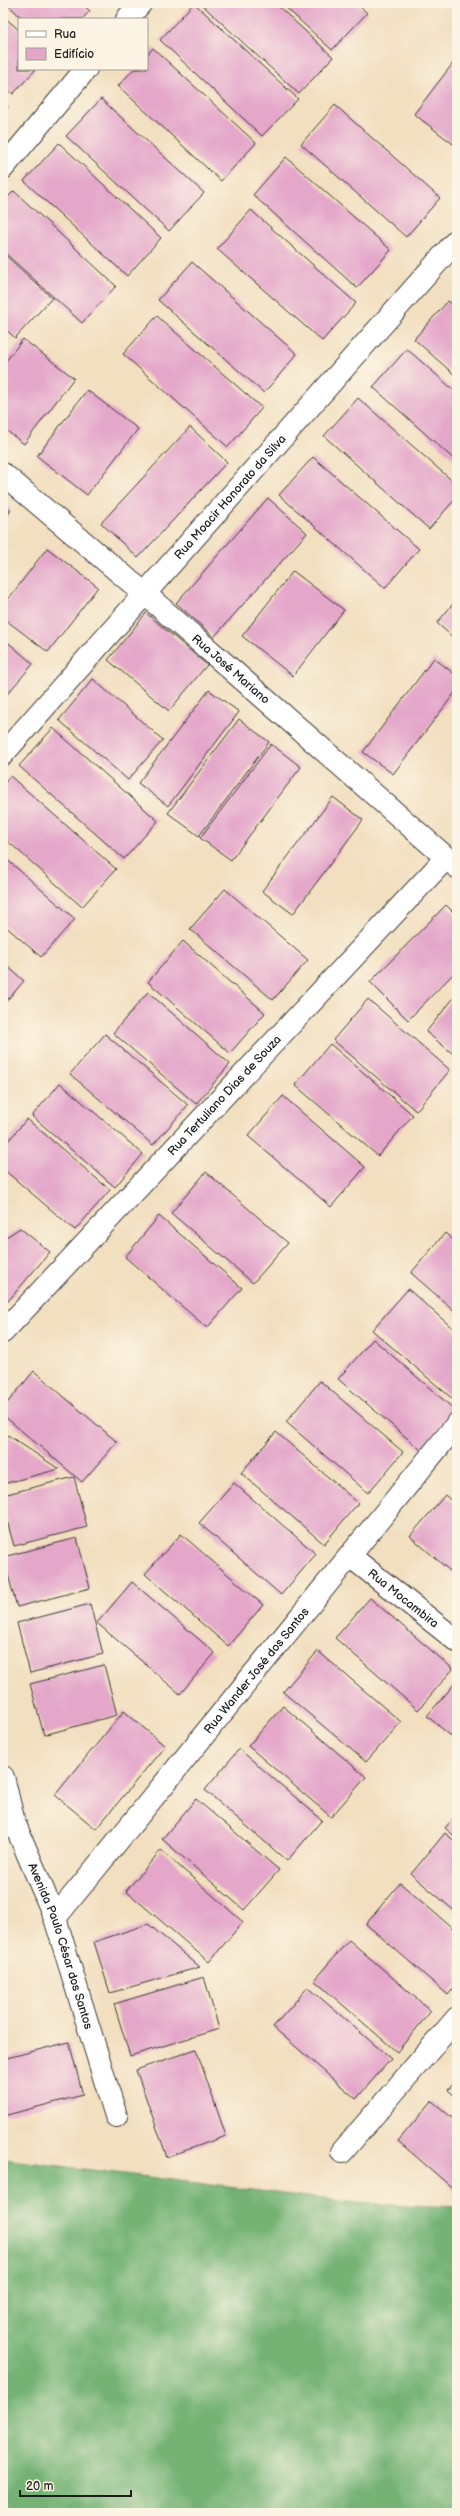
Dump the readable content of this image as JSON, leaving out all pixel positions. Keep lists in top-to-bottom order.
{
  "streets": {
    "street": [
      "Rua Moacir Honorato da Silva",
      "Rua José Mariano",
      "Rua Tertuliano Dias de Souza",
      "Rua Mocambira",
      "Rua Wander José dos Santos",
      "Avenida Paulo César dos Santos"
    ]
  },
  "crossings": [
    ["Rua Moacir Honorato da Silva", "Rua José Mariano"],
    ["Rua José Mariano", "Rua Tertuliano Dias de Souza"],
    ["Rua Mocambira", "Rua Wander José dos Santos"],
    ["Rua Wander José dos Santos", "Avenida Paulo César dos Santos"]
  ],
  "legend": ["Rua", "Edifício"],
  "scale_bar": "20 m"
}
